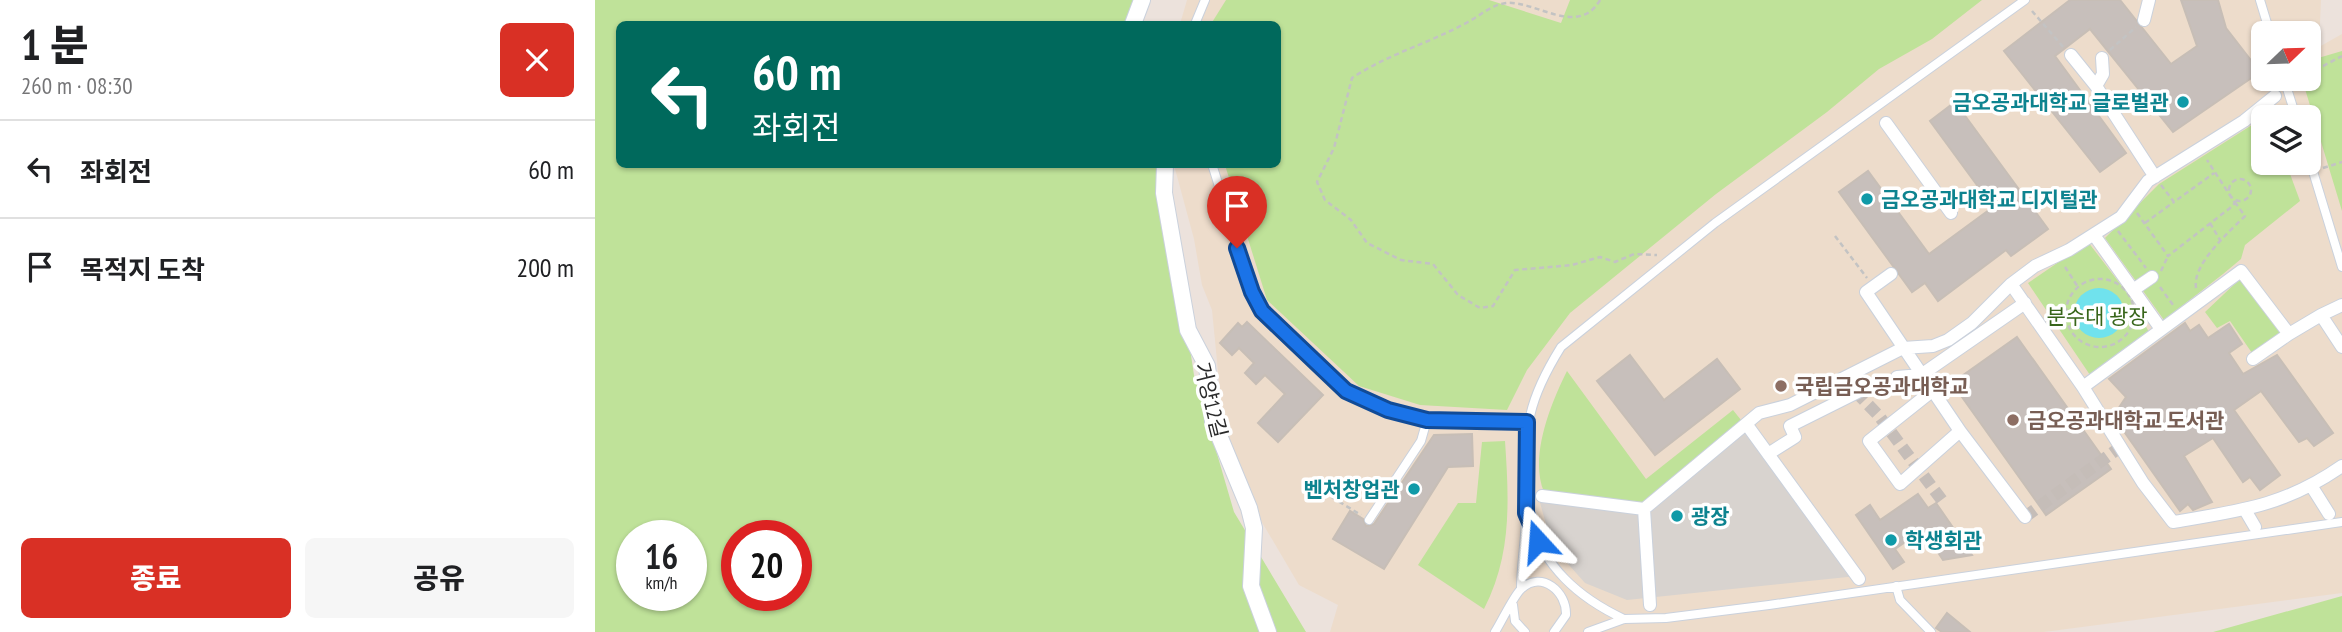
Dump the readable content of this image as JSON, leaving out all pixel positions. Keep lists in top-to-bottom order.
{
  "streets": {
    "street": ["거양12길"]
  },
  "parks": ["분수대 광장"],
  "places": [
    "금오공과대학교 글로벌관",
    "금오공과대학교 디지털관",
    "국립금오공과대학교",
    "금오공과대학교 도서관",
    "벤처창업관",
    "광장",
    "학생회관"
  ],
  "north": "top right",
  "page": {
    "heading": ["1 분", "260 m · 08:30"],
    "turn": ["60 m", "좌회전"],
    "list": [
      {
        "name": "좌회전",
        "value": "60 m"
      },
      {
        "name": "목적지 도착",
        "value": "200 m"
      }
    ],
    "speed": "16 km/h",
    "limit": "20",
    "buttons": ["종료", "공유"]
  }
}
